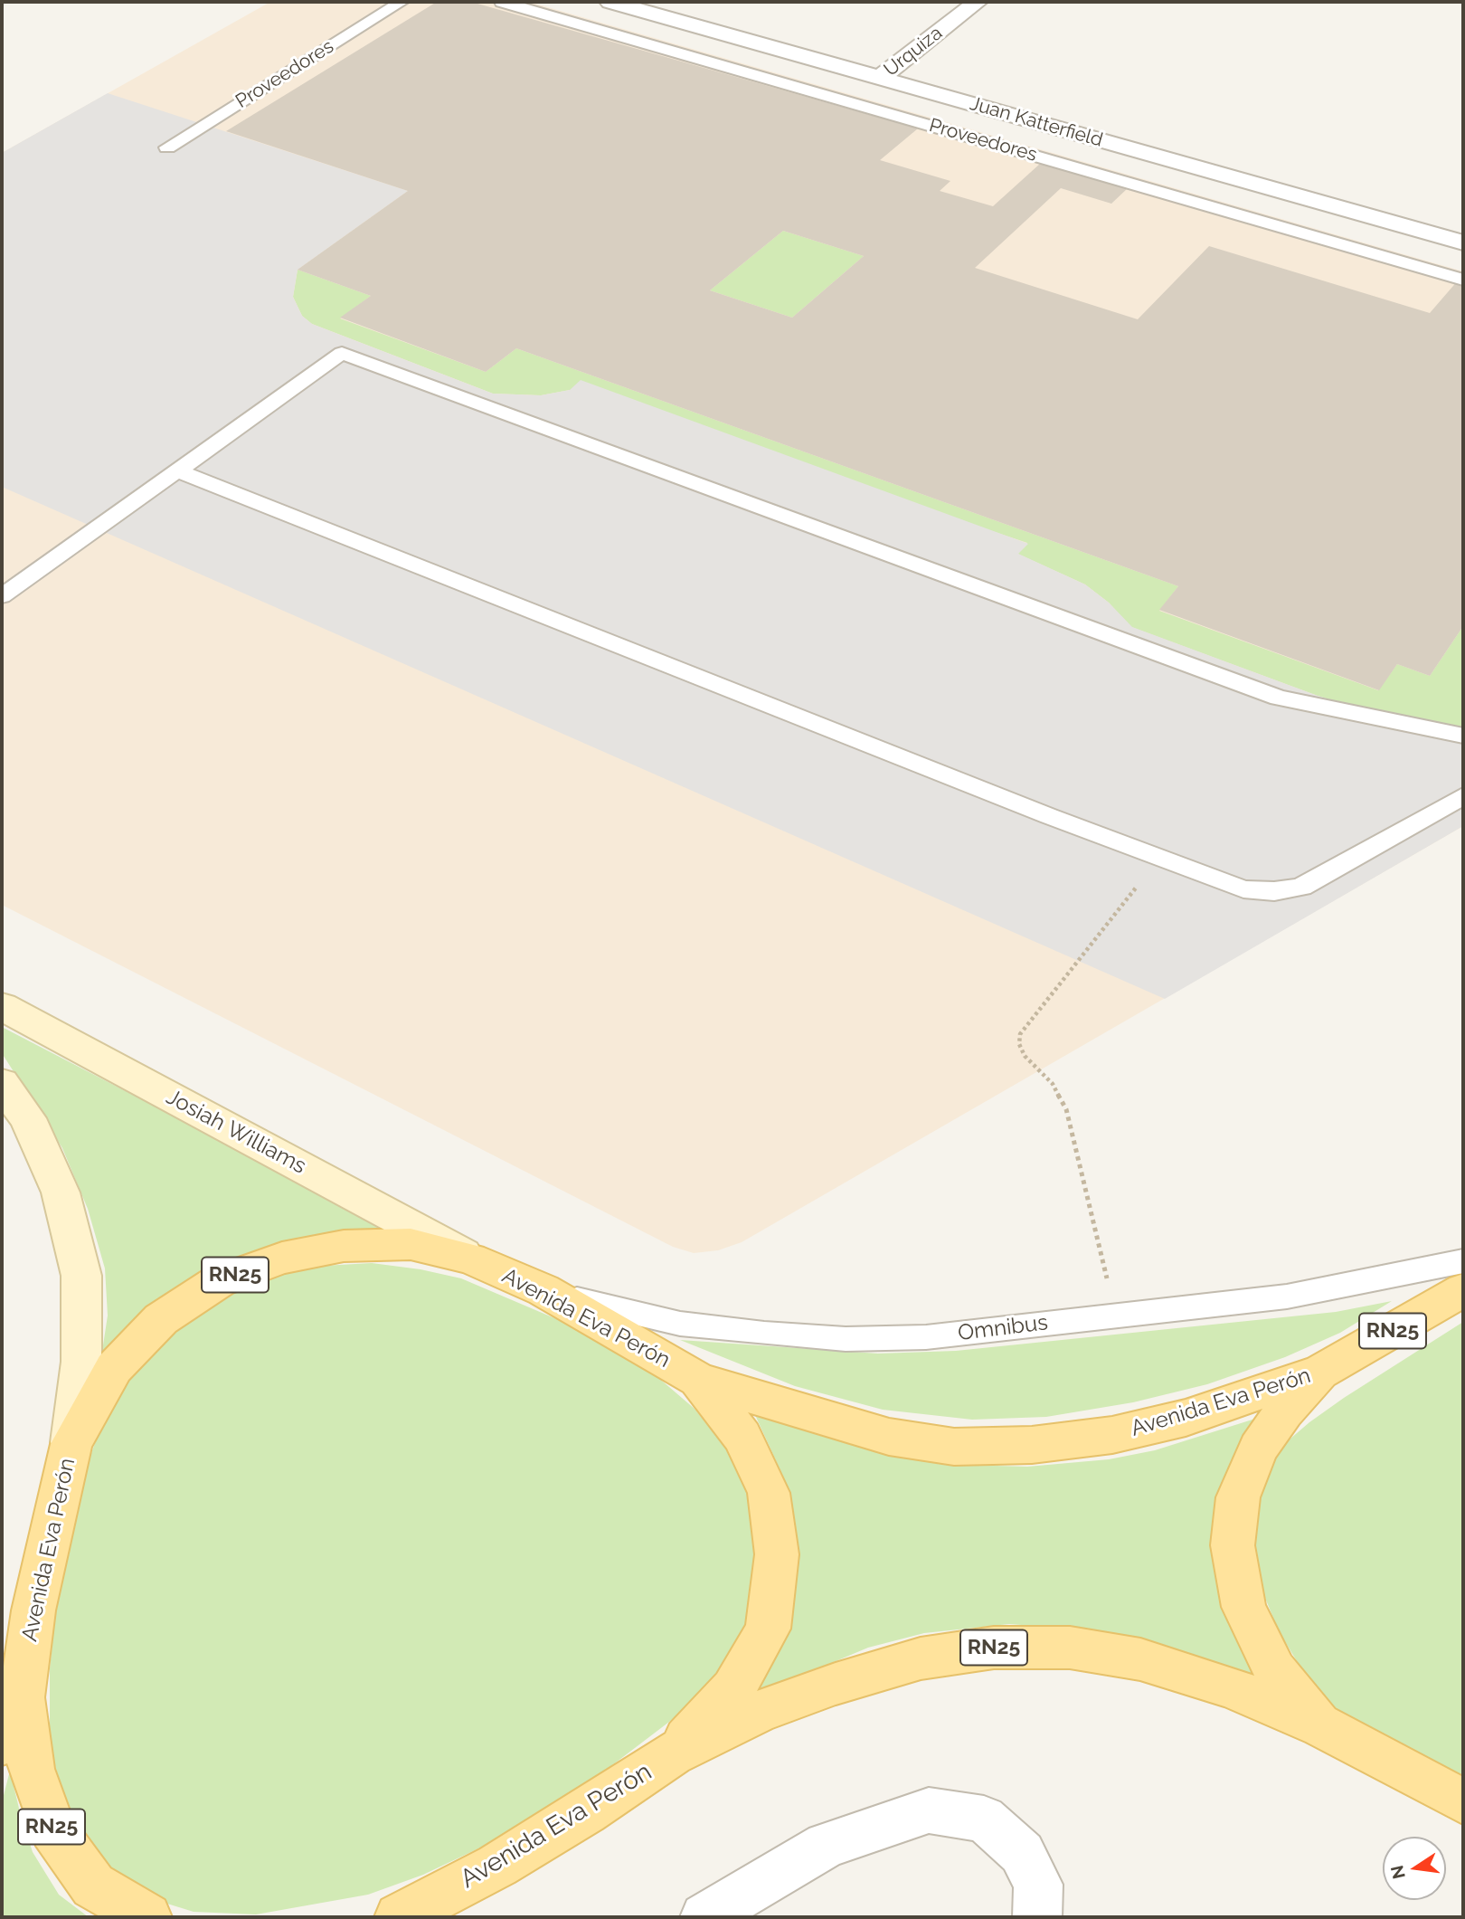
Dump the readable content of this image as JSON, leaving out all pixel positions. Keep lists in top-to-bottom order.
{
  "streets": {
    "main road": ["Josiah Williams", "RN25", "Avenida Eva Perón"],
    "street": ["Urquiza", "Juan Katterfield"],
    "lane": ["Proveedores", "Omnibus"]
  },
  "crossings": [
    ["Urquiza", "Juan Katterfield"],
    ["Josiah Williams", "Avenida Eva Perón"],
    ["RN25", "Avenida Eva Perón"],
    ["Avenida Eva Perón", "Omnibus"]
  ],
  "north": "left"
}
